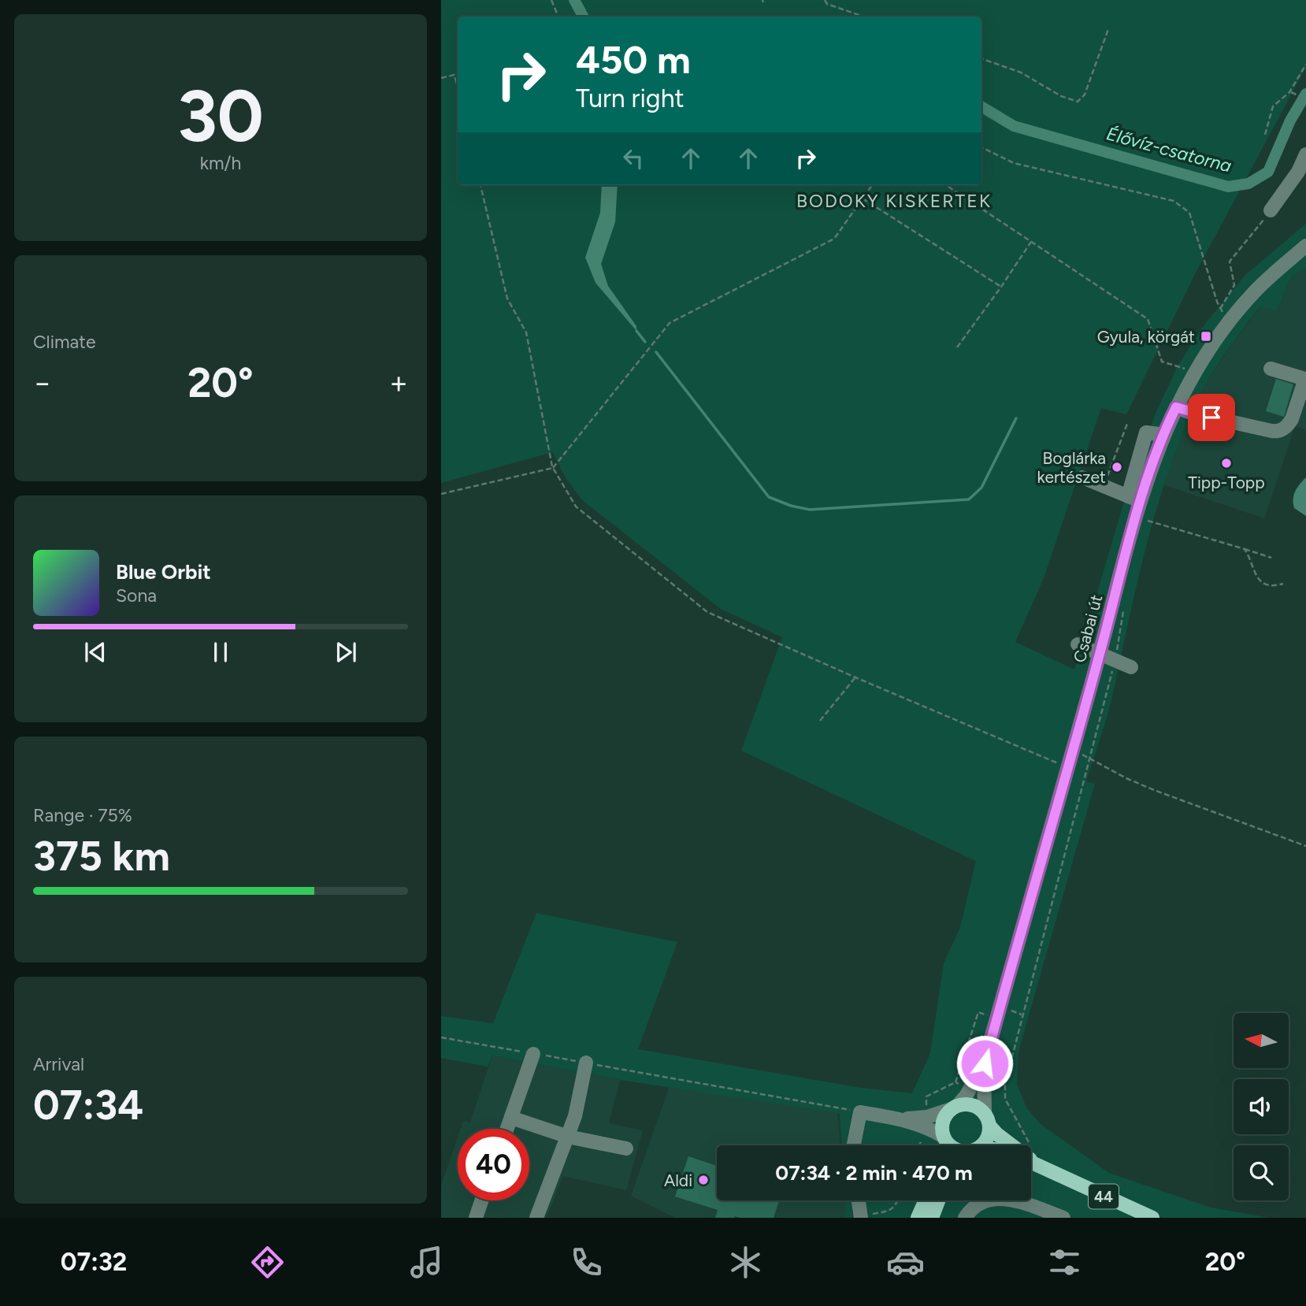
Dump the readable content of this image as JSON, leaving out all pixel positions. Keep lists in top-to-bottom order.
{
  "streets": {
    "main road": ["44"],
    "street": ["Csabai út"]
  },
  "crossings": [
    ["Csabai út", "44"]
  ],
  "districts": ["BODOKY KISKERTEK"],
  "water": ["Élővíz-csatorna"],
  "places": {
    "transit": ["Gyula, körgát"],
    "other": ["Tipp-Topp", "Boglárka kertészet", "Aldi"]
  },
  "north": "left",
  "page": {
    "tile": [
      ["30", "km/h"],
      "Climate",
      ["Range · 75%", "375 km"],
      ["Arrival", "07:34"]
    ],
    "turn": ["450 m", "Turn right"],
    "heat": ["−", "20°", "+"],
    "song": ["Blue Orbit", "Sona"],
    "limit": "40",
    "trip": "07:34 · 2 min · 470 m",
    "tabs": ["07:32", "20°"]
  }
}
